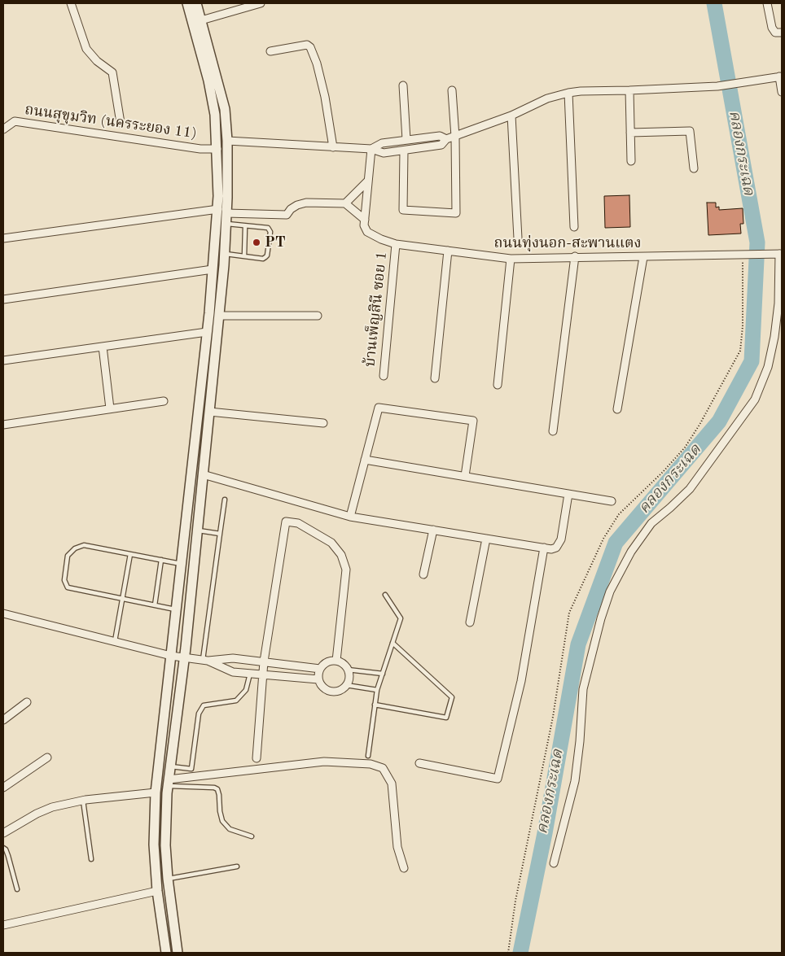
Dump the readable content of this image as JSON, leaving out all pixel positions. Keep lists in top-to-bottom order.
{
  "streets": {
    "street": ["ถนนสุขุมวิท (นครระยอง 11)", "ถนนทุ่งนอก-สะพานแตง", "บ้านเพ็ญสินี ซอย 1"]
  },
  "crossings": [
    ["ถนนทุ่งนอก-สะพานแตง", "บ้านเพ็ญสินี ซอย 1"]
  ],
  "water": ["คลองกระเฉด"],
  "places": ["PT"]
}
